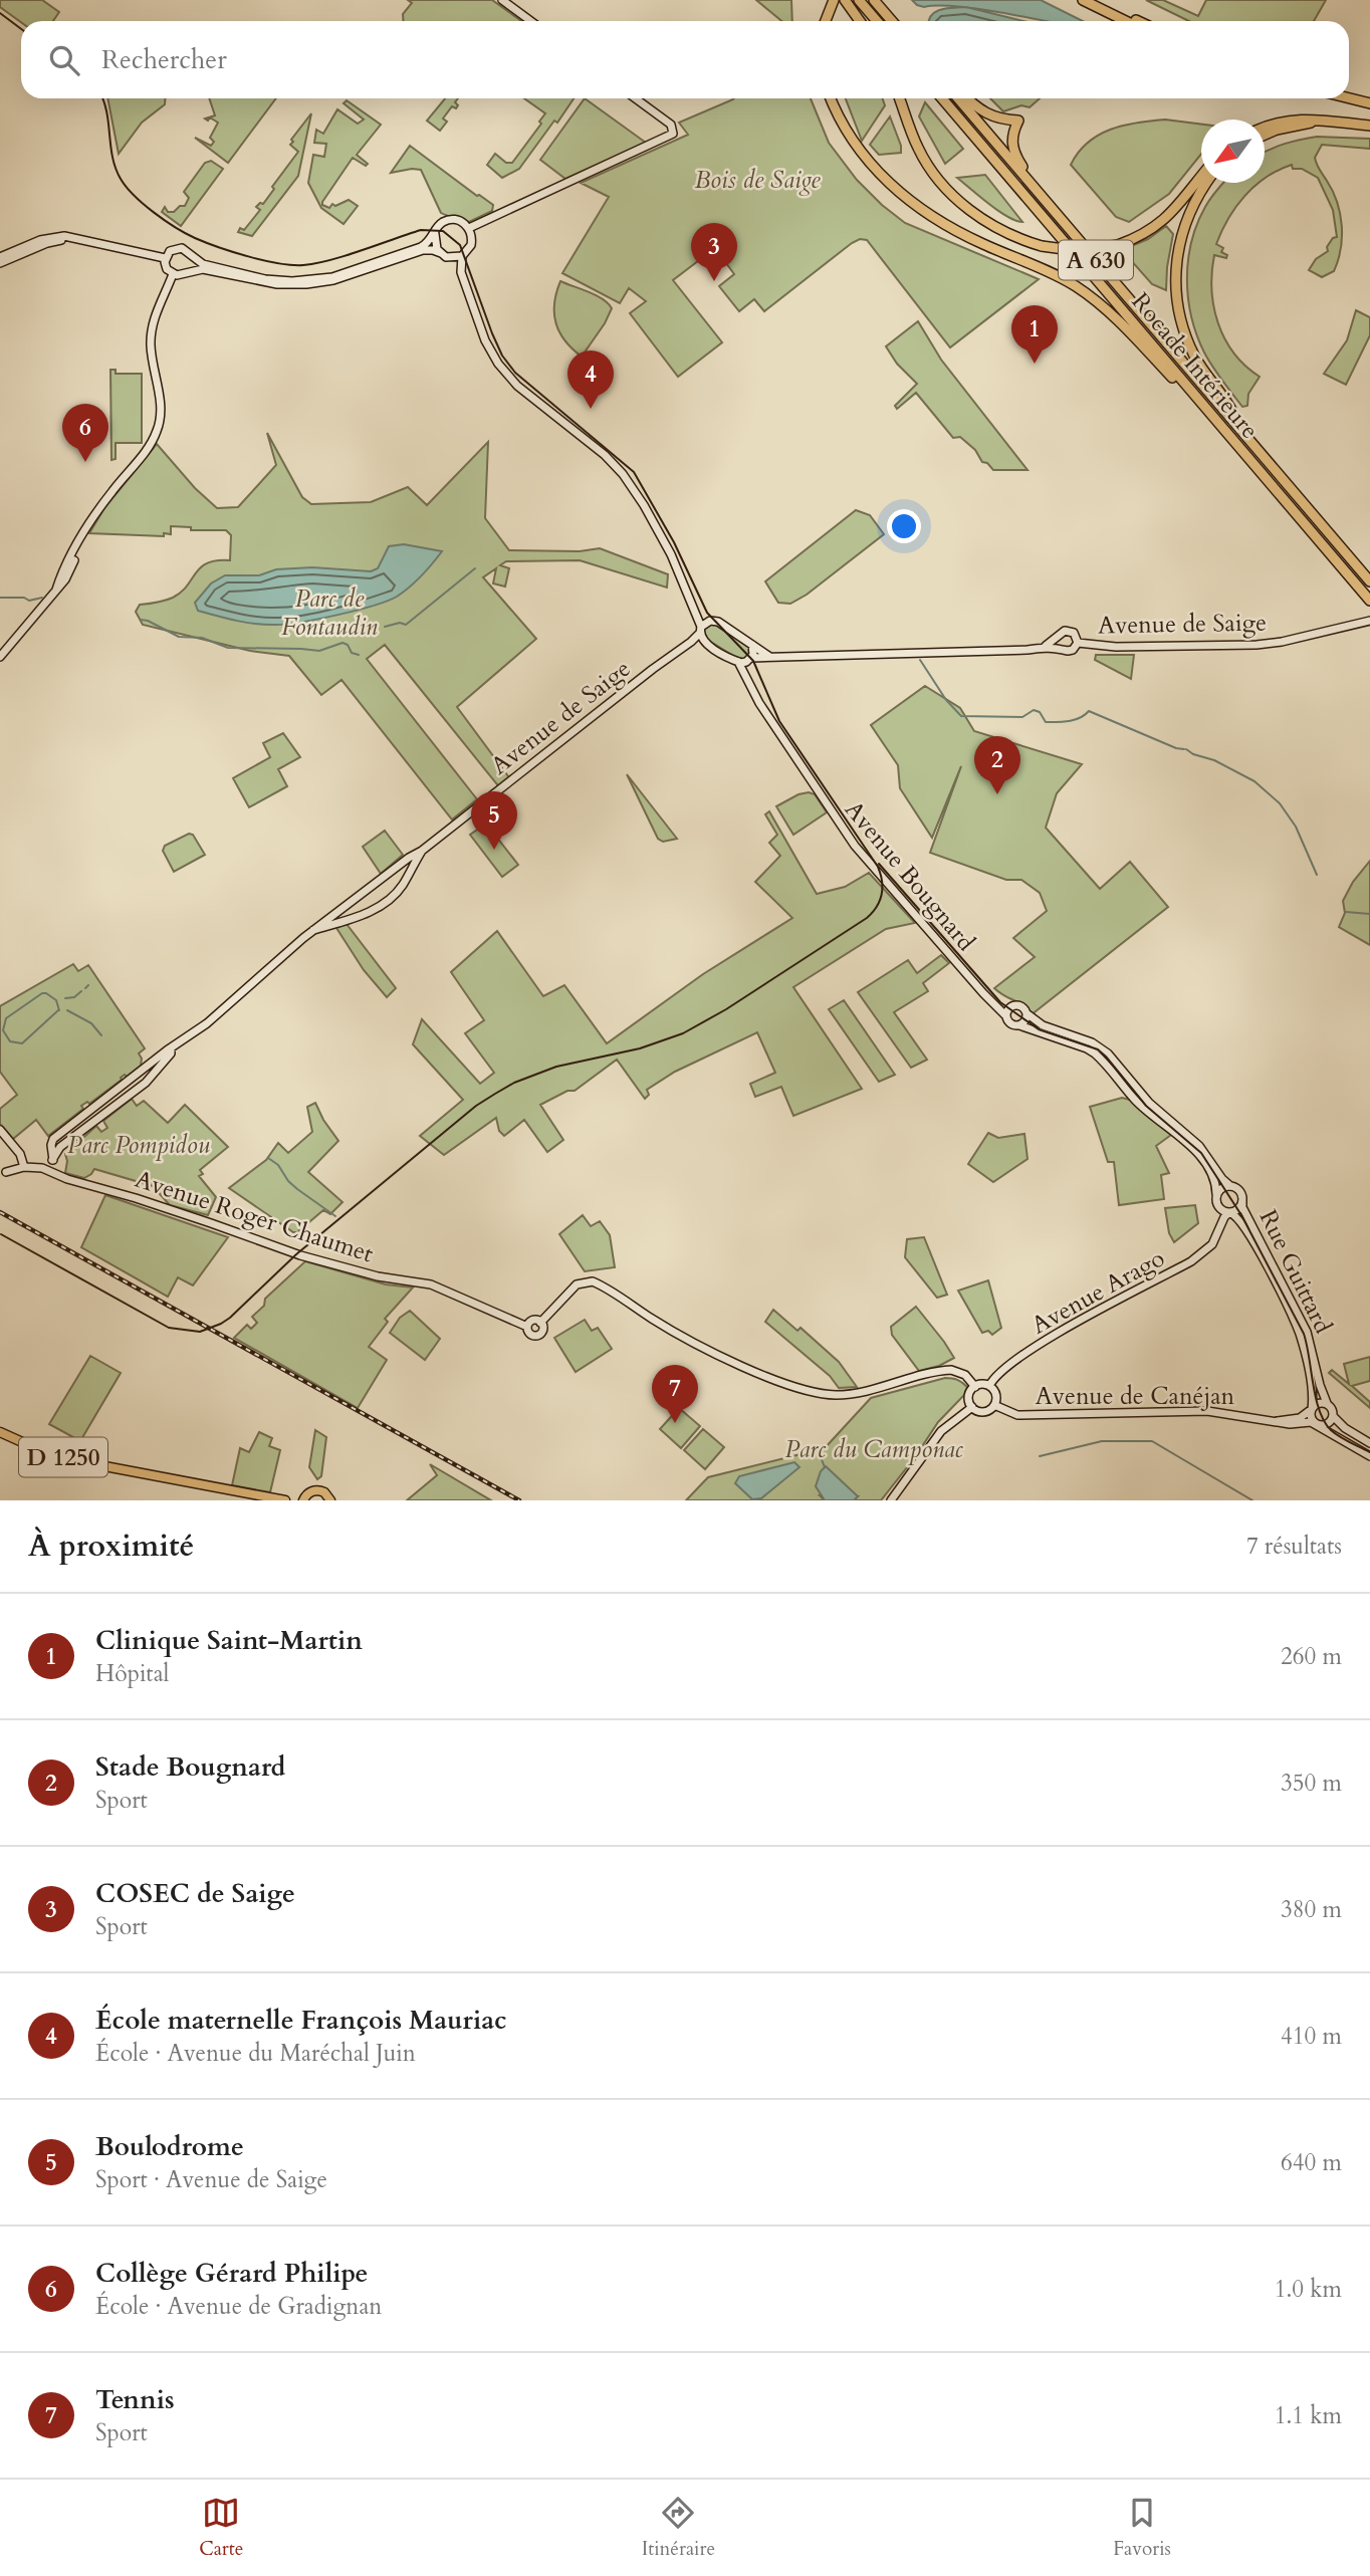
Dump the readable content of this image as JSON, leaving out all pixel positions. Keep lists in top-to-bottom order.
{
  "streets": {
    "highway": ["A 630", "Rocade Intérieure"],
    "main road": [
      "Avenue de Saige",
      "Avenue Bougnard",
      "Avenue Roger Chaumet",
      "Rue Guittard",
      "Avenue Arago",
      "Avenue de Canéjan",
      "D 1250"
    ]
  },
  "crossings": [
    ["Avenue Bougnard", "Rue Guittard"],
    ["Avenue Bougnard", "Avenue Arago"],
    ["Rue Guittard", "Avenue Arago"],
    ["Rue Guittard", "Avenue de Canéjan"],
    ["Avenue Arago", "Avenue de Canéjan"]
  ],
  "parks": [
    "Bois de Saige",
    "Parc de Fontaudin",
    "Parc Pompidou",
    "Parc du Camponac"
  ],
  "north": "bottom left",
  "page": {
    "search": "Rechercher",
    "pins": [
      "3",
      "1",
      "4",
      "6",
      "2",
      "5",
      "7"
    ],
    "heading": ["À proximité", "7 résultats"],
    "list": [
      {
        "mark": "1",
        "name": "Clinique Saint-Martin",
        "note": "Hôpital",
        "value": "260 m"
      },
      {
        "mark": "2",
        "name": "Stade Bougnard",
        "note": "Sport",
        "value": "350 m"
      },
      {
        "mark": "3",
        "name": "COSEC de Saige",
        "note": "Sport",
        "value": "380 m"
      },
      {
        "mark": "4",
        "name": "École maternelle François Mauriac",
        "note": "École · Avenue du Maréchal Juin",
        "value": "410 m"
      },
      {
        "mark": "5",
        "name": "Boulodrome",
        "note": "Sport · Avenue de Saige",
        "value": "640 m"
      },
      {
        "mark": "6",
        "name": "Collège Gérard Philipe",
        "note": "École · Avenue de Gradignan",
        "value": "1.0 km"
      },
      {
        "mark": "7",
        "name": "Tennis",
        "note": "Sport",
        "value": "1.1 km"
      }
    ],
    "nav": ["Carte", "Itinéraire", "Favoris"]
  }
}
